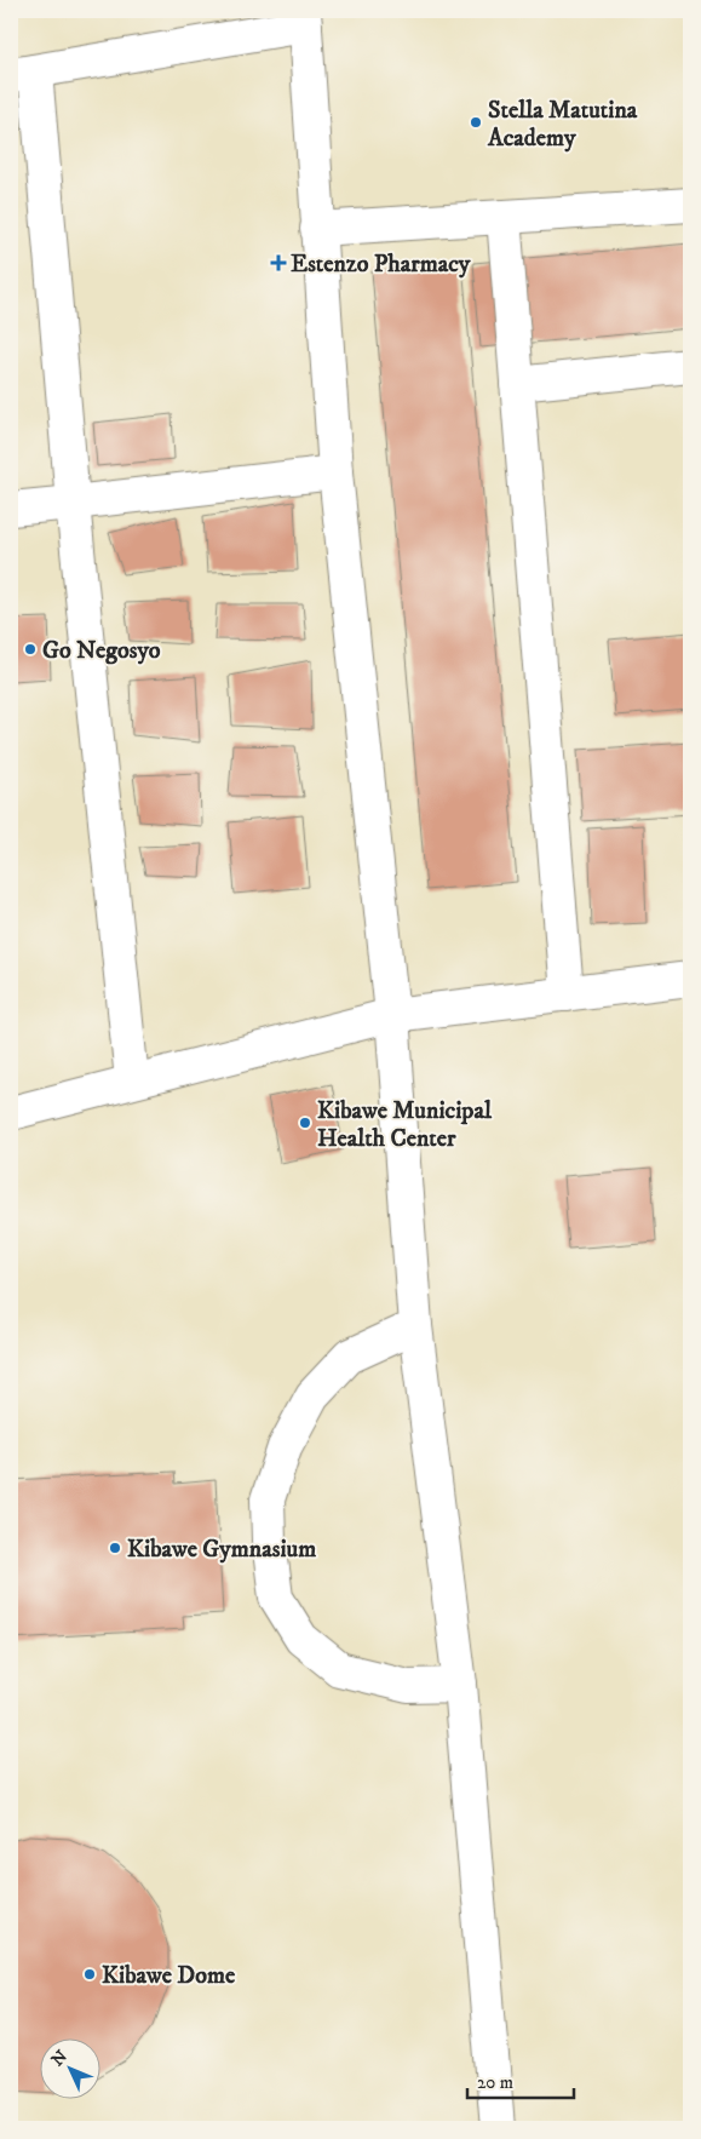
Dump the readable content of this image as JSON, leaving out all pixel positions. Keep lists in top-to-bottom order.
{
  "places": {
    "other": [
      "Stella Matutina Academy",
      "Go Negosyo",
      "Kibawe Municipal Health Center",
      "Kibawe Gymnasium",
      "Kibawe Dome"
    ],
    "health": ["Estenzo Pharmacy"]
  },
  "scale_bar": "20 m",
  "north": "top left"
}
